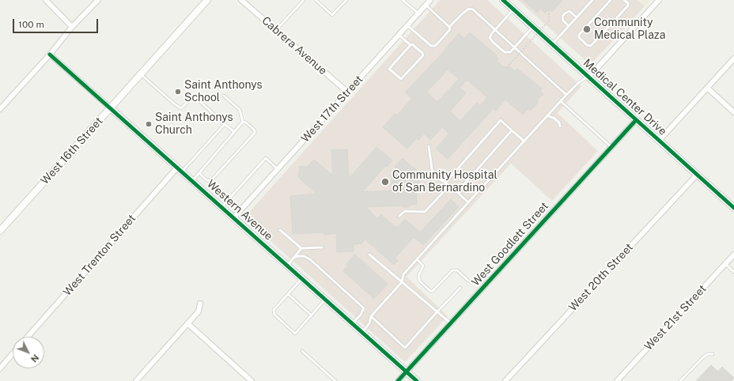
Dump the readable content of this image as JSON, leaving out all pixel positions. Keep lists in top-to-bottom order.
{
  "streets": {
    "street": [
      "Cabrera Avenue",
      "Medical Center Drive",
      "West 17th Street",
      "West 16th Street",
      "Western Avenue",
      "West Goodlett Street",
      "West Trenton Street",
      "West 20th Street",
      "West 21st Street"
    ]
  },
  "crossings": [
    ["Cabrera Avenue", "West 17th Street"],
    ["Medical Center Drive", "West Goodlett Street"],
    ["Medical Center Drive", "West 20th Street"],
    ["West 17th Street", "Western Avenue"],
    ["West 16th Street", "Western Avenue"],
    ["Western Avenue", "West Goodlett Street"],
    ["Western Avenue", "West Trenton Street"]
  ],
  "places": [
    "Community Medical Plaza",
    "Saint Anthonys School",
    "Saint Anthonys Church",
    "Community Hospital of San Bernardino"
  ],
  "scale_bar": "100 m",
  "north": "bottom right"
}
